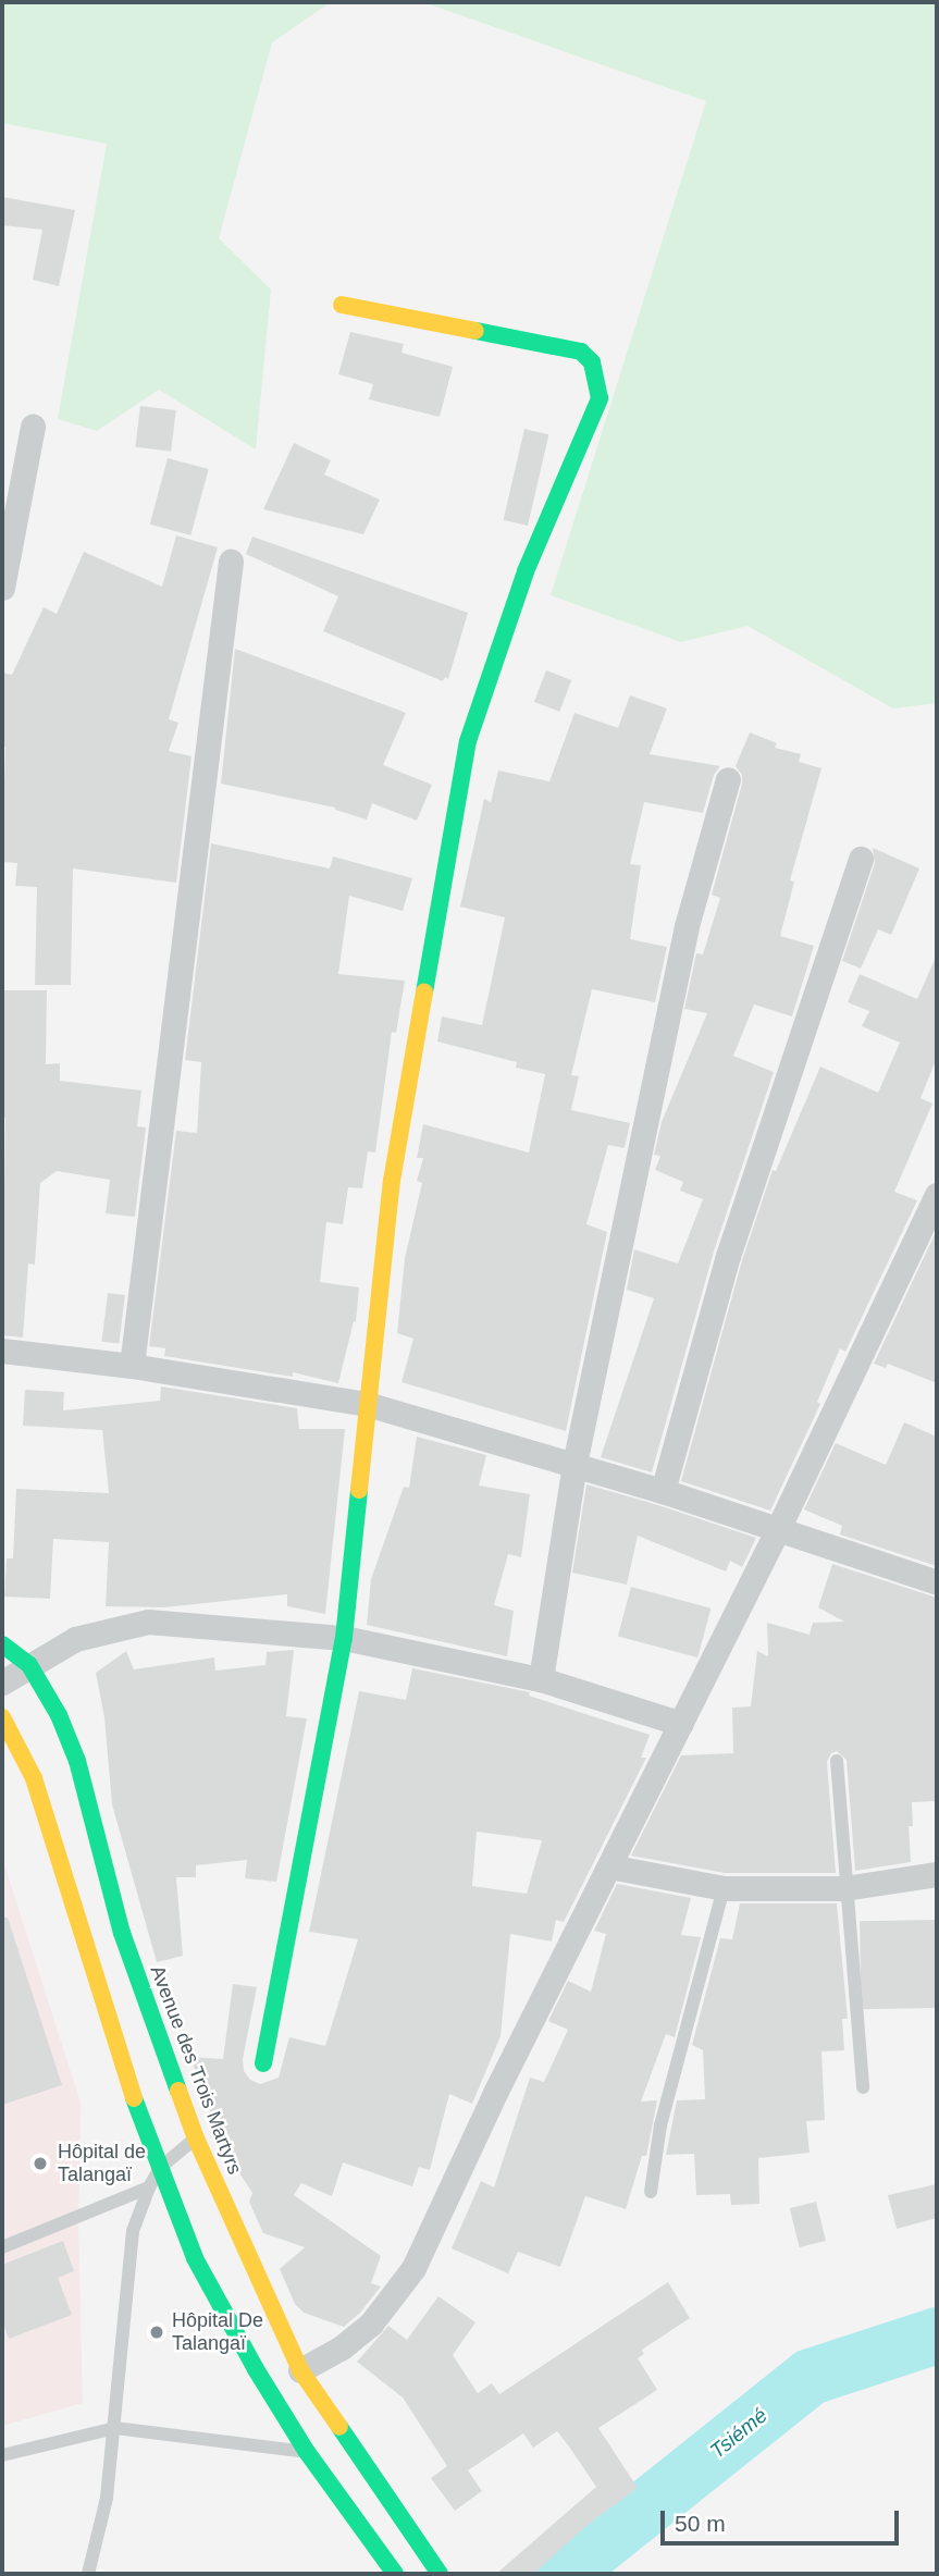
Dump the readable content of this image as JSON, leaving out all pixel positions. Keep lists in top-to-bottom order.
{
  "streets": {
    "main road": ["Avenue des Trois Martyrs"]
  },
  "water": ["Tsiémé"],
  "places": ["Hôpital de Talangaï", "Hôpital De Talangaï"],
  "scale_bar": "50 m"
}
